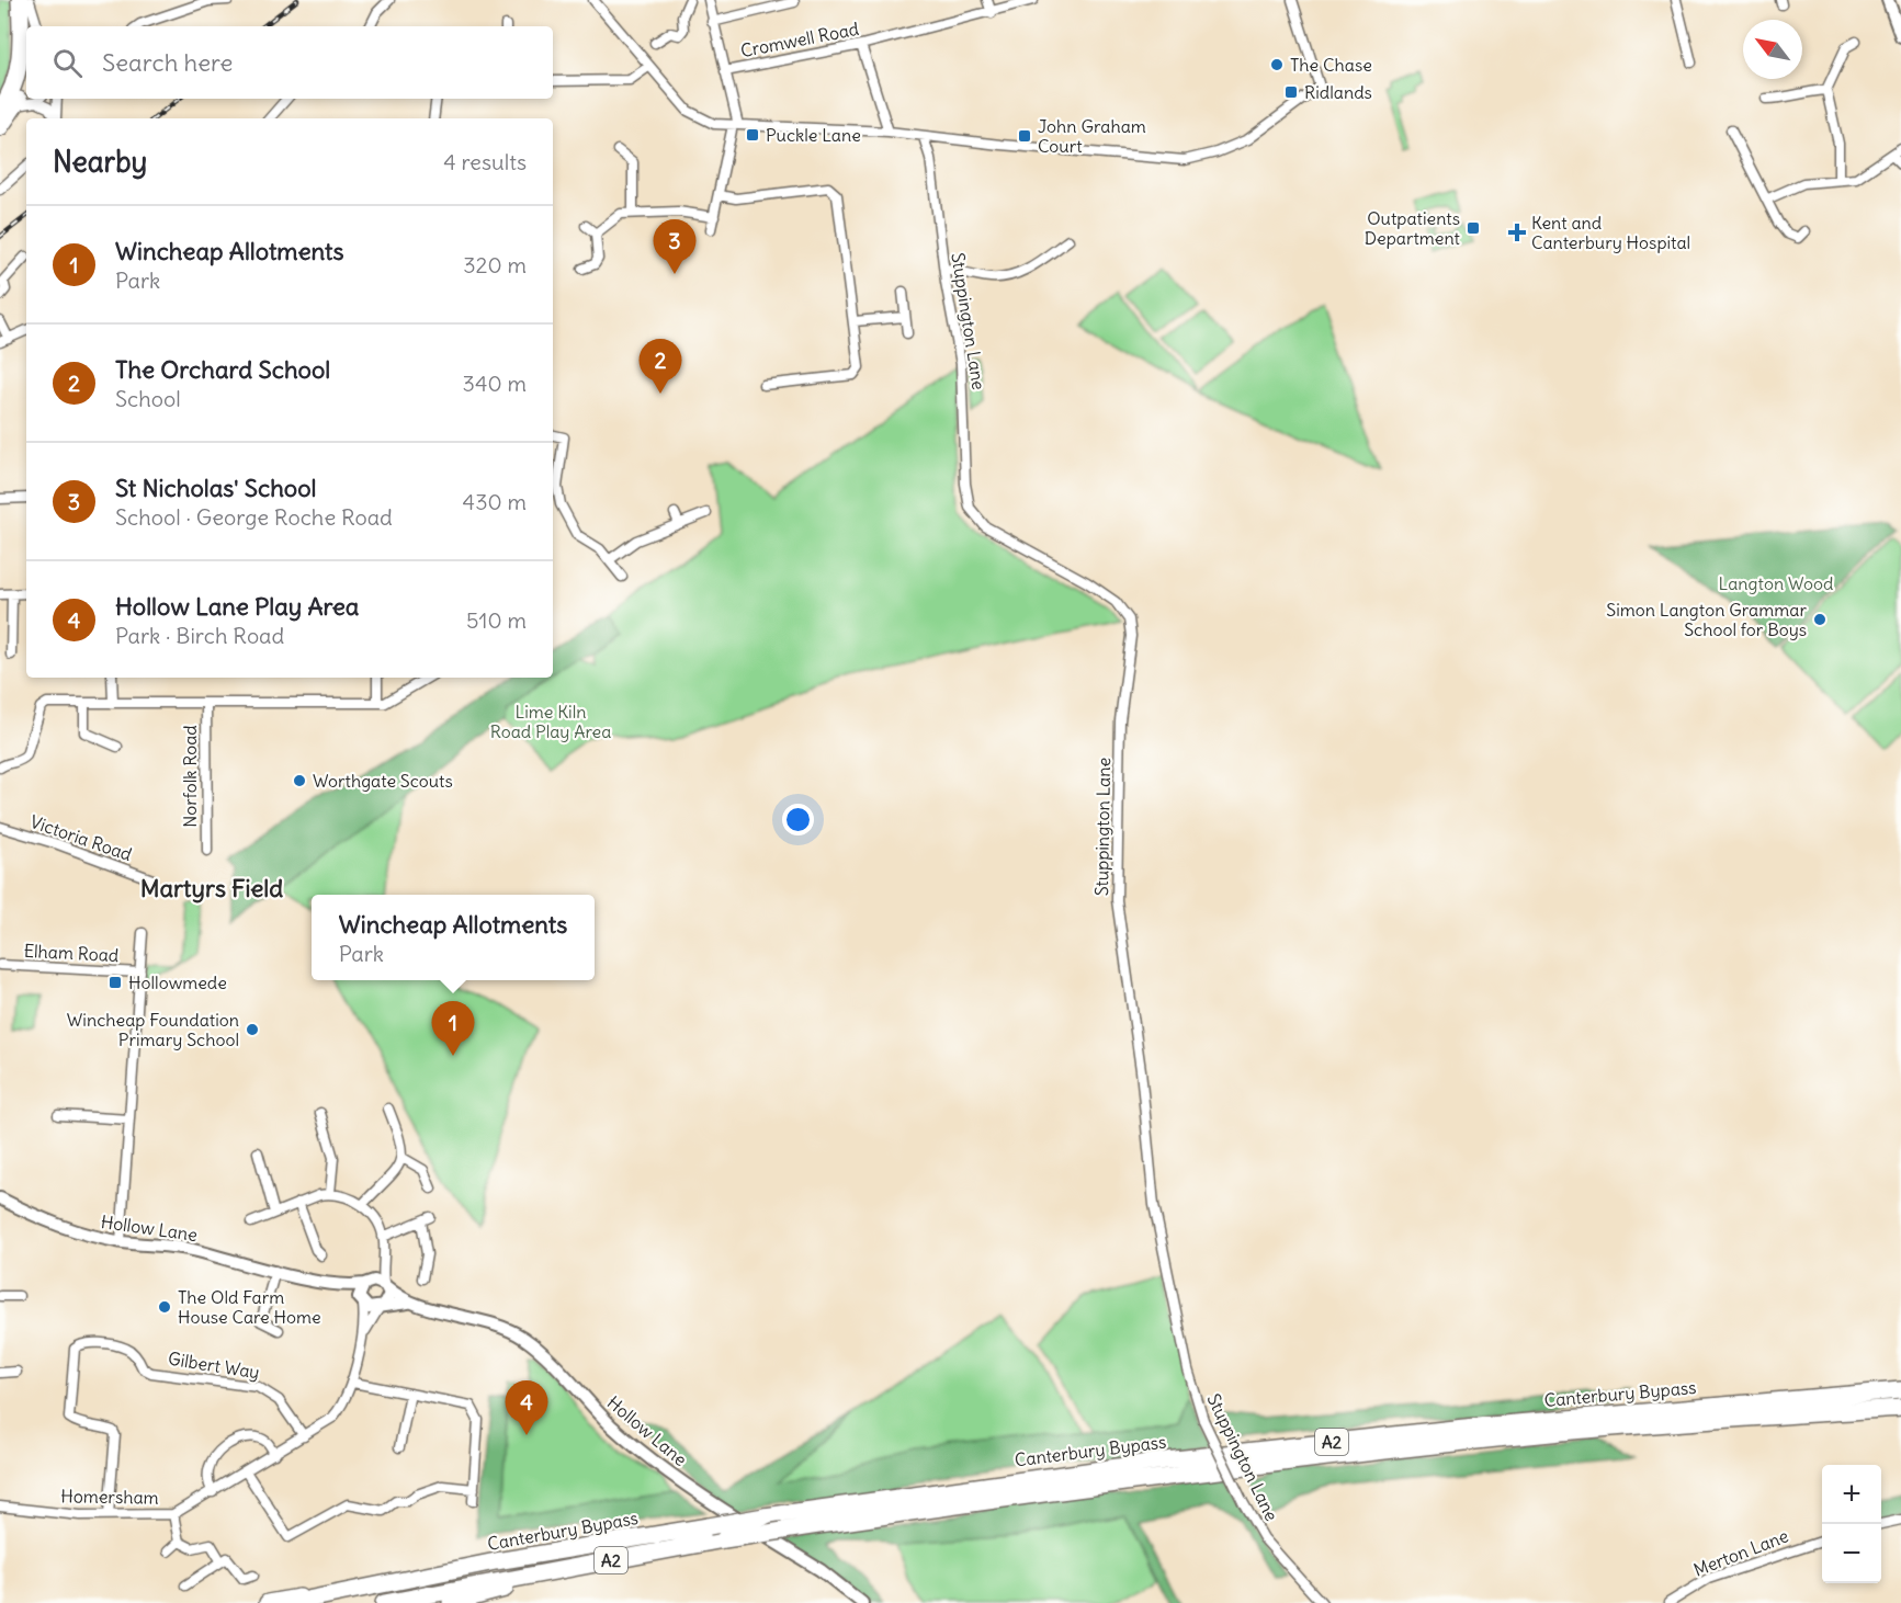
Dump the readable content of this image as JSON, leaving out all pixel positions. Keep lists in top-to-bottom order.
{
  "streets": {
    "highway": ["Canterbury Bypass", "A2"],
    "street": [
      "Cromwell Road",
      "Stuppington Lane",
      "Norfolk Road",
      "Victoria Road",
      "Elham Road",
      "Hollow Lane",
      "Gilbert Way",
      "Homersham",
      "Merton Lane"
    ]
  },
  "crossings": [
    ["Hollow Lane", "Homersham"],
    ["Gilbert Way", "Homersham"],
    ["Canterbury Bypass", "A2"]
  ],
  "districts": ["Martyrs Field"],
  "parks": ["Langton Wood", "Lime Kiln Road Play Area"],
  "places": {
    "other": [
      "The Chase",
      "Simon Langton Grammar School for Boys",
      "Worthgate Scouts",
      "Wincheap Foundation Primary School",
      "The Old Farm House Care Home"
    ],
    "transit": [
      "Ridlands",
      "Puckle Lane",
      "John Graham Court",
      "Outpatients Department",
      "Hollowmede"
    ],
    "health": ["Kent and Canterbury Hospital"]
  },
  "north": "top left",
  "page": {
    "search": "Search here",
    "heading": ["Nearby", "4 results"],
    "list": [
      {
        "mark": "1",
        "name": "Wincheap Allotments",
        "note": "Park",
        "value": "320 m"
      },
      {
        "mark": "2",
        "name": "The Orchard School",
        "note": "School",
        "value": "340 m"
      },
      {
        "mark": "3",
        "name": "St Nicholas' School",
        "note": "School · George Roche Road",
        "value": "430 m"
      },
      {
        "mark": "4",
        "name": "Hollow Lane Play Area",
        "note": "Park · Birch Road",
        "value": "510 m"
      }
    ],
    "pins": [
      "3",
      "2",
      "1",
      "4"
    ],
    "popup": ["Wincheap Allotments", "Park"],
    "map_buttons": ["+", "−"]
  }
}
